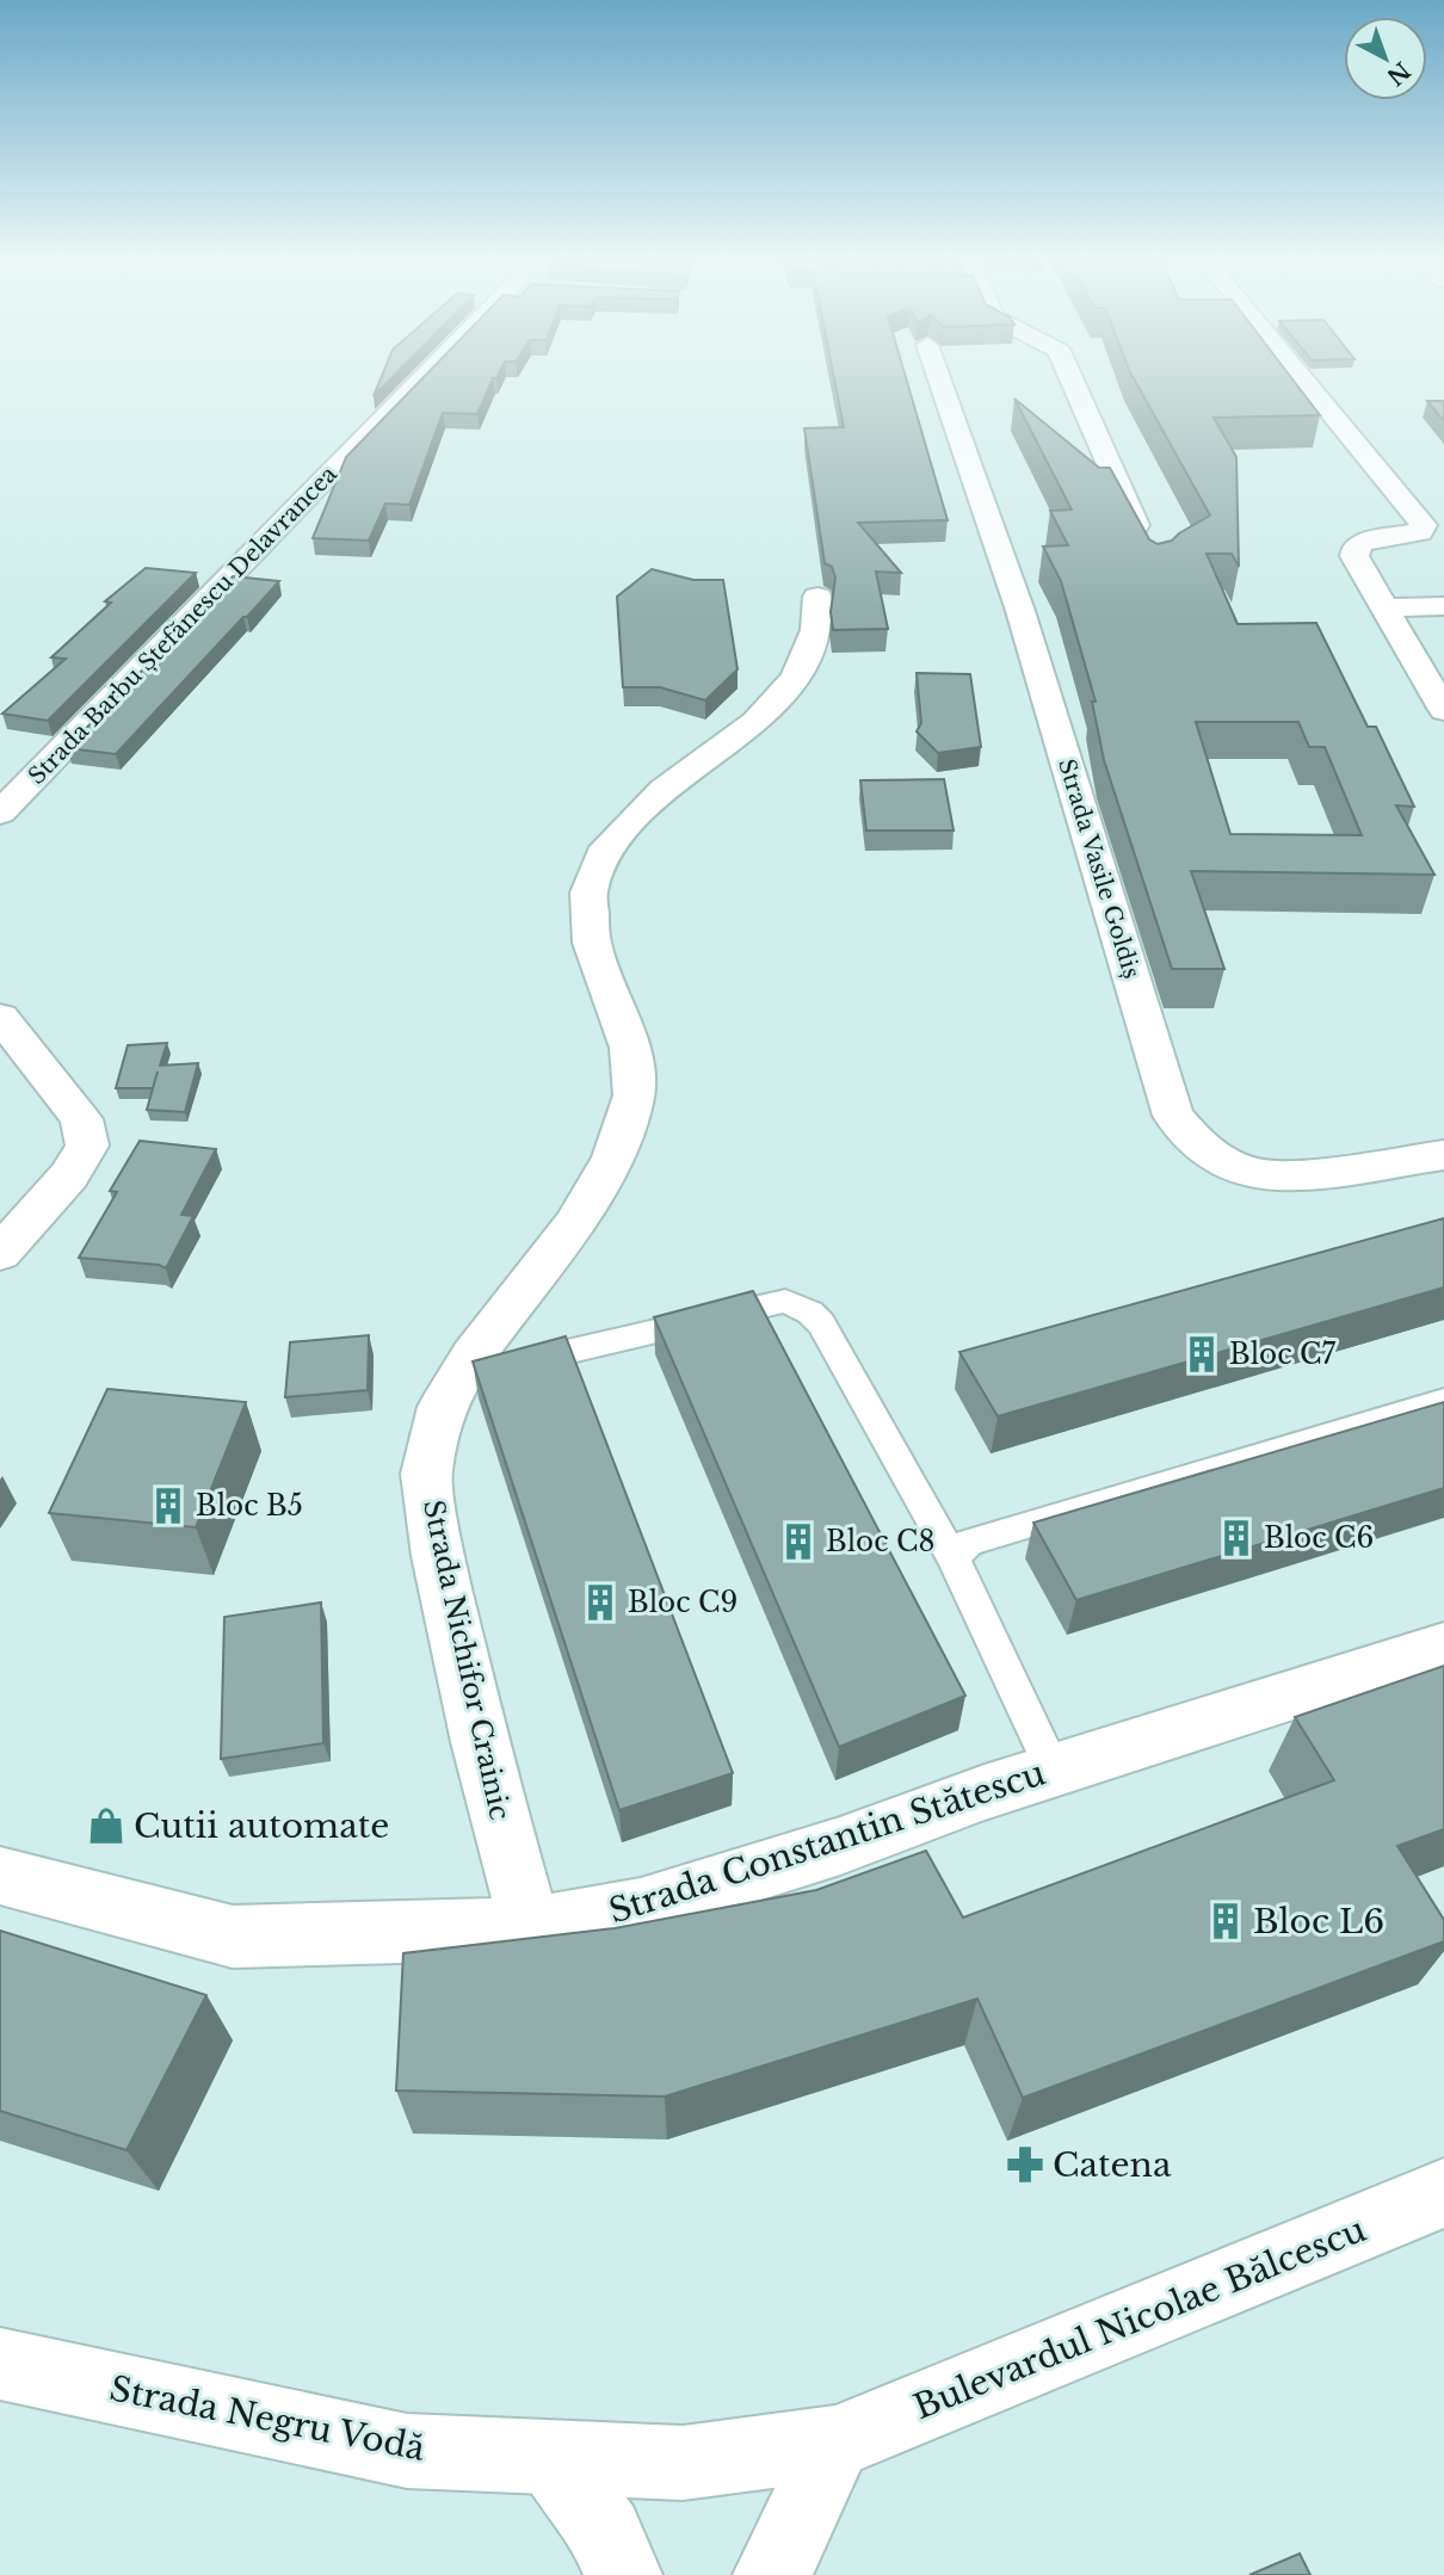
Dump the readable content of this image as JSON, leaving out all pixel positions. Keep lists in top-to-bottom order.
{
  "streets": {
    "street": [
      "Strada Barbu Ștefănescu Delavrancea",
      "Strada Vasile Goldiș",
      "Strada Nichifor Crainic",
      "Strada Constantin Stătescu",
      "Bulevardul Nicolae Bălcescu",
      "Strada Negru Vodă"
    ]
  },
  "crossings": [
    ["Strada Nichifor Crainic", "Strada Constantin Stătescu"],
    ["Bulevardul Nicolae Bălcescu", "Strada Negru Vodă"]
  ],
  "places": {
    "building": [
      "Bloc C7",
      "Bloc B5",
      "Bloc C6",
      "Bloc C8",
      "Bloc C9",
      "Bloc L6"
    ],
    "shop": ["Cutii automate"],
    "pharmacy": ["Catena"]
  },
  "north": "bottom right"
}
